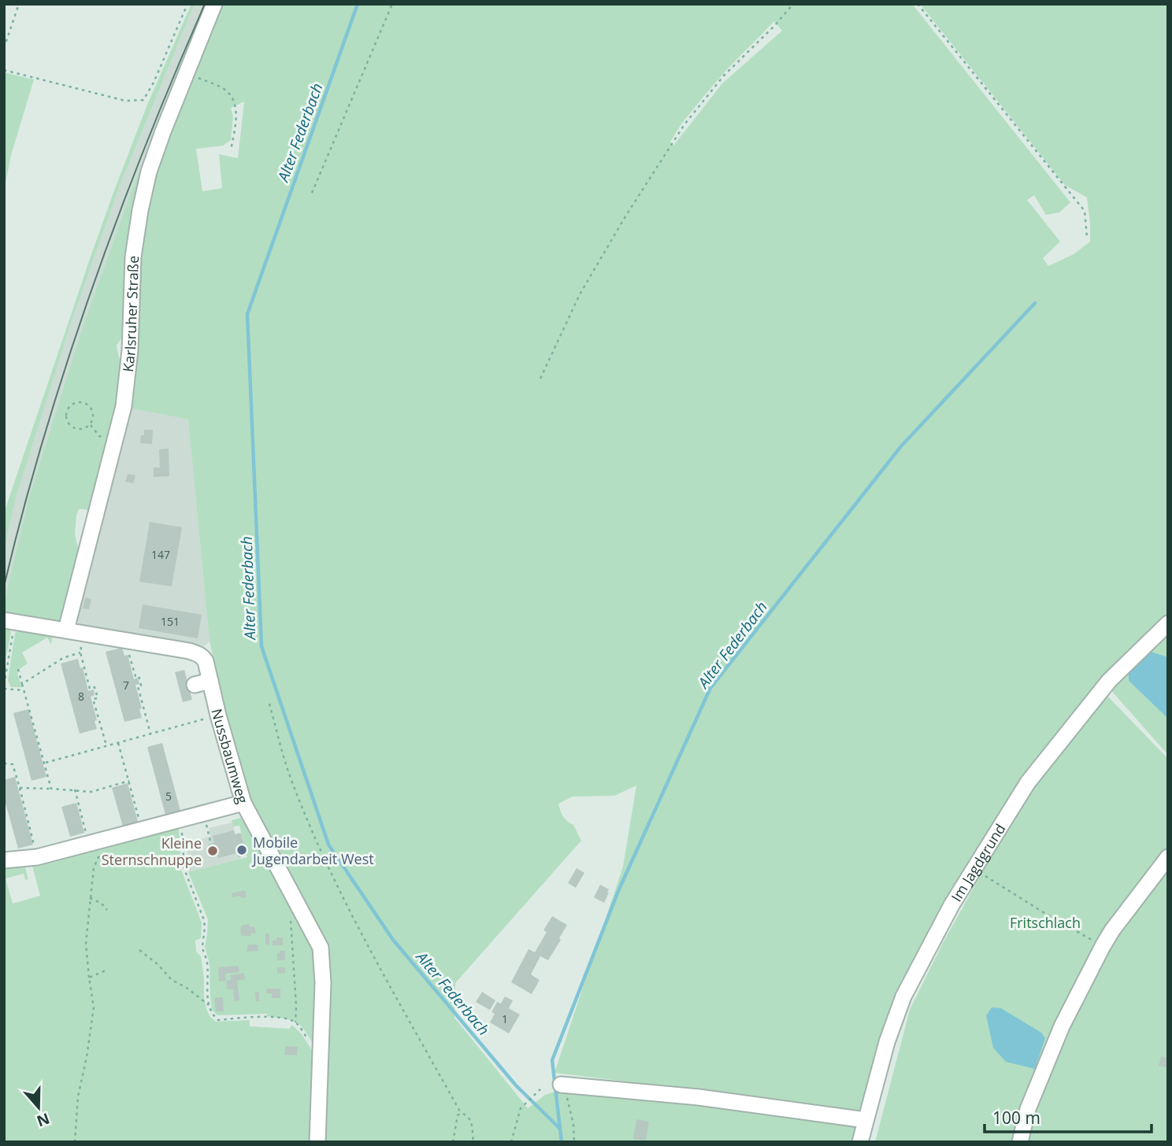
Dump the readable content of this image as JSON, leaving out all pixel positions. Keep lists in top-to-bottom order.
{
  "streets": {
    "street": ["Karlsruher Straße", "Nussbaumweg", "Im Jagdgrund"]
  },
  "crossings": [
    ["Karlsruher Straße", "Nussbaumweg"]
  ],
  "water": ["Alter Federbach"],
  "parks": ["Fritschlach"],
  "places": ["Mobile Jugendarbeit West", "Kleine Sternschnuppe"],
  "house_numbers": [
    "147",
    "151",
    "7",
    "8",
    "5",
    "1"
  ],
  "scale_bar": "100 m",
  "north": "bottom"
}
